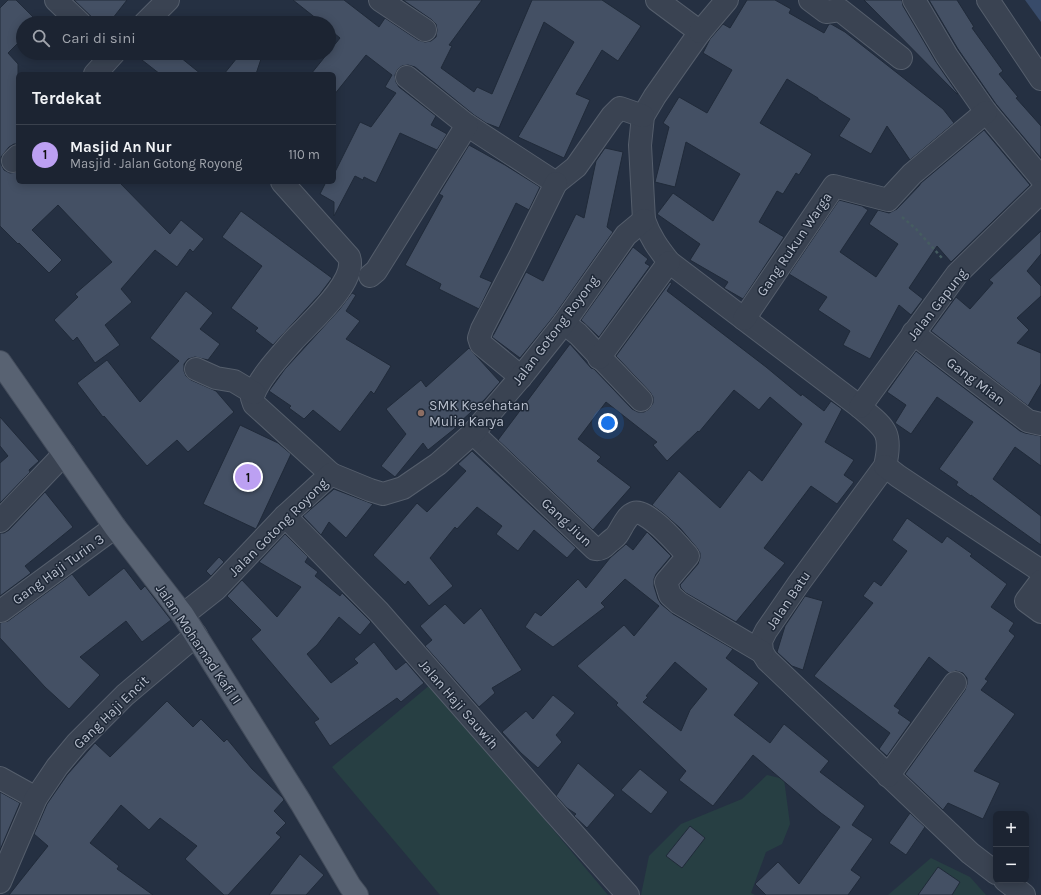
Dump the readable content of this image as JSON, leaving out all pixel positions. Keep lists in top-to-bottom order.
{
  "streets": {
    "main road": ["Jalan Mohamad Kafi II"],
    "street": [
      "Gang Rukun Warga",
      "Jalan Gapung",
      "Jalan Gotong Royong",
      "Gang Mian",
      "Gang Jiun",
      "Gang Haji Turin 3",
      "Jalan Batu",
      "Jalan Haji Sauwih",
      "Gang Haji Encit"
    ]
  },
  "crossings": [
    ["Gang Rukun Warga", "Jalan Batu"],
    ["Jalan Gapung", "Gang Mian"],
    ["Jalan Gapung", "Jalan Batu"],
    ["Jalan Gotong Royong", "Gang Jiun"],
    ["Jalan Gotong Royong", "Jalan Batu"],
    ["Jalan Gotong Royong", "Jalan Mohamad Kafi II"],
    ["Jalan Gotong Royong", "Jalan Haji Sauwih"],
    ["Gang Jiun", "Jalan Batu"],
    ["Gang Haji Turin 3", "Jalan Mohamad Kafi II"],
    ["Jalan Mohamad Kafi II", "Gang Haji Encit"]
  ],
  "places": ["SMK Kesehatan Mulia Karya"],
  "page": {
    "search": "Cari di sini",
    "heading": "Terdekat",
    "list": [
      {
        "mark": "1",
        "name": "Masjid An Nur",
        "note": "Masjid · Jalan Gotong Royong",
        "value": "110 m"
      }
    ],
    "pins": "1",
    "map_buttons": ["+", "−"]
  }
}
